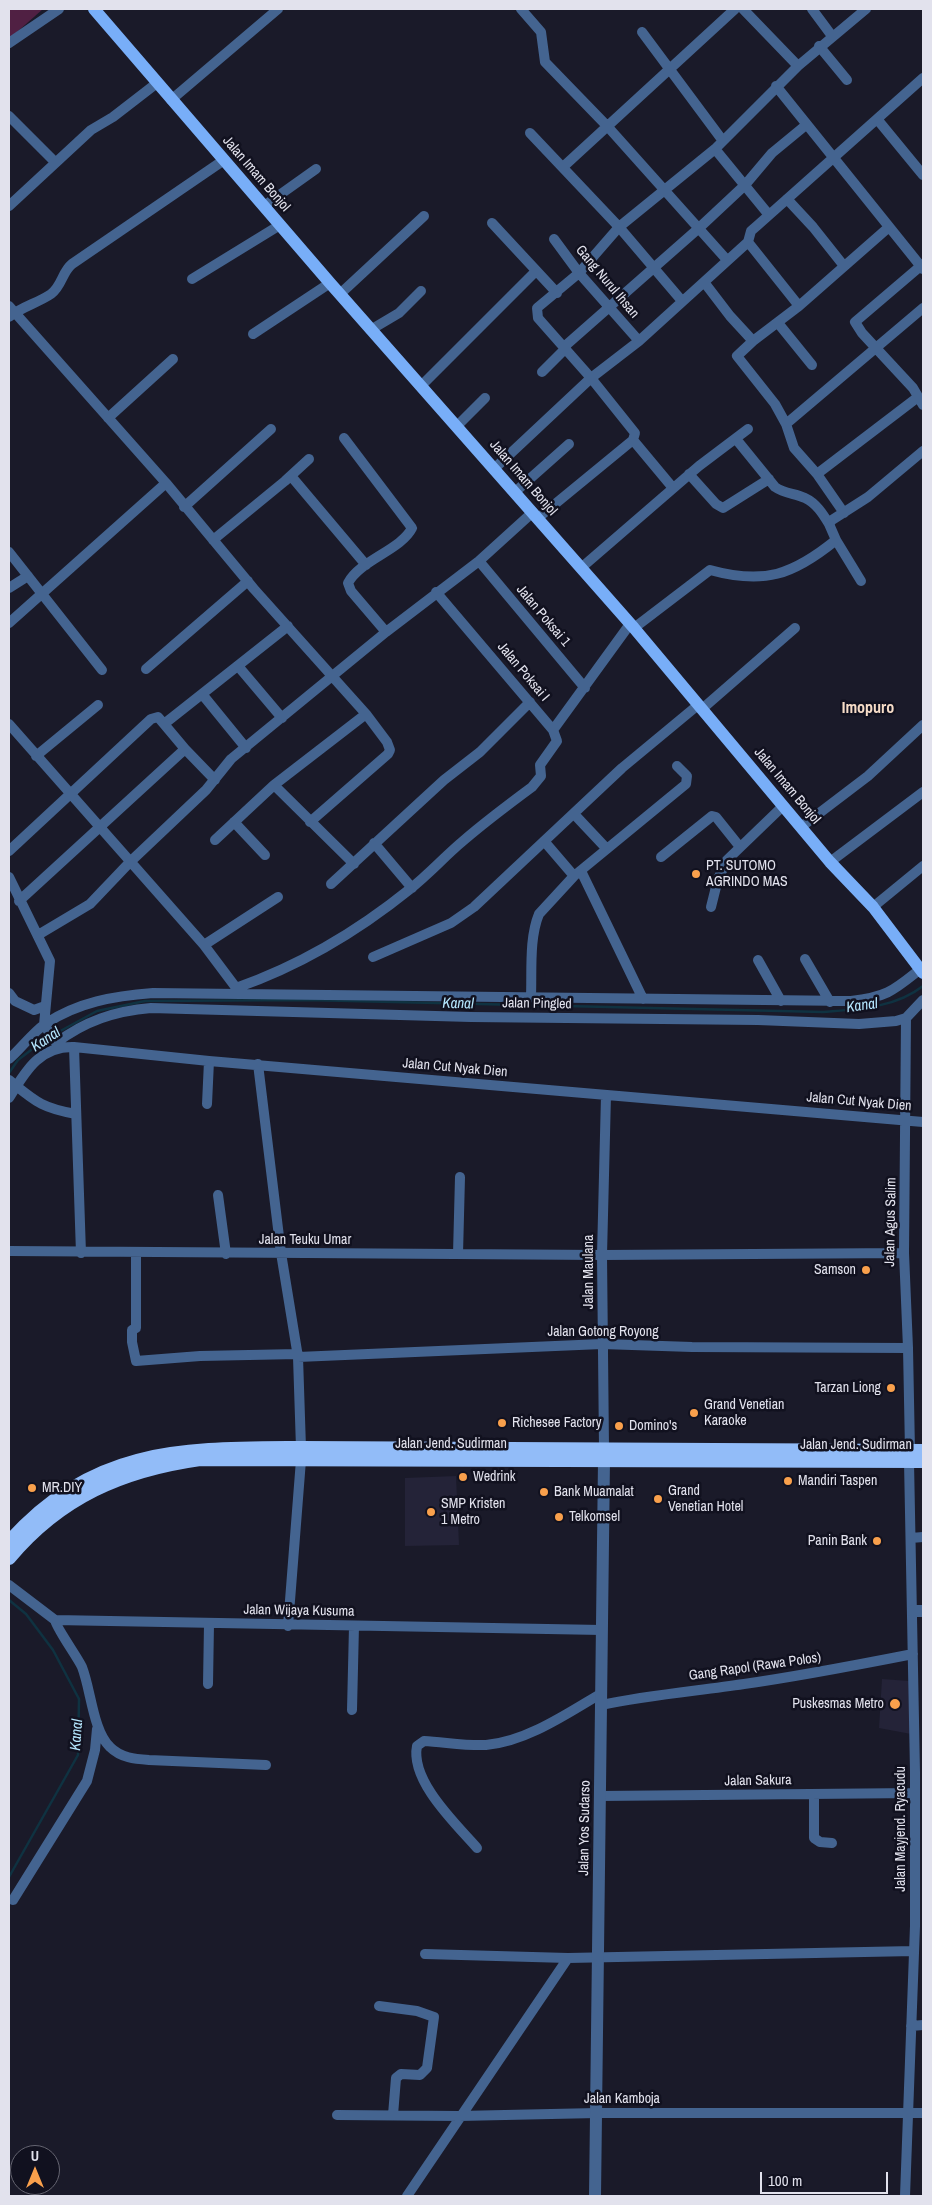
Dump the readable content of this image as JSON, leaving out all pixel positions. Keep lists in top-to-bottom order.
{
  "streets": {
    "highway": ["Jalan Jend. Sudirman"],
    "main road": ["Jalan Imam Bonjol"],
    "street": [
      "Gang Nurul Ihsan",
      "Jalan Poksai 1",
      "Jalan Poksai I",
      "Jalan Pingled",
      "Jalan Cut Nyak Dien",
      "Jalan Agus Salim",
      "Jalan Teuku Umar",
      "Jalan Maulana",
      "Jalan Gotong Royong",
      "Jalan Wijaya Kusuma",
      "Gang Rapol (Rawa Polos)",
      "Jalan Sakura",
      "Jalan Yos Sudarso",
      "Jalan Mayjend. Ryacudu",
      "Jalan Kamboja"
    ]
  },
  "crossings": [
    ["Jalan Pingled", "Jalan Cut Nyak Dien"],
    ["Jalan Pingled", "Jalan Agus Salim"],
    ["Jalan Cut Nyak Dien", "Jalan Agus Salim"],
    ["Jalan Cut Nyak Dien", "Jalan Maulana"],
    ["Jalan Agus Salim", "Jalan Teuku Umar"],
    ["Jalan Agus Salim", "Jalan Gotong Royong"],
    ["Jalan Agus Salim", "Jalan Jend. Sudirman"],
    ["Jalan Agus Salim", "Jalan Mayjend. Ryacudu"],
    ["Jalan Teuku Umar", "Jalan Maulana"],
    ["Jalan Teuku Umar", "Jalan Gotong Royong"],
    ["Jalan Maulana", "Jalan Gotong Royong"],
    ["Jalan Maulana", "Jalan Jend. Sudirman"],
    ["Jalan Maulana", "Jalan Yos Sudarso"],
    ["Jalan Jend. Sudirman", "Jalan Yos Sudarso"],
    ["Jalan Jend. Sudirman", "Jalan Mayjend. Ryacudu"],
    ["Jalan Wijaya Kusuma", "Jalan Yos Sudarso"],
    ["Gang Rapol (Rawa Polos)", "Jalan Yos Sudarso"],
    ["Gang Rapol (Rawa Polos)", "Jalan Mayjend. Ryacudu"],
    ["Jalan Sakura", "Jalan Yos Sudarso"],
    ["Jalan Sakura", "Jalan Mayjend. Ryacudu"],
    ["Jalan Yos Sudarso", "Jalan Kamboja"],
    ["Jalan Mayjend. Ryacudu", "Jalan Kamboja"]
  ],
  "districts": ["Imopuro"],
  "water": ["Kanal"],
  "places": [
    "PT. SUTOMO AGRINDO MAS",
    "Samson",
    "Tarzan Liong",
    "Grand Venetian Karaoke",
    "Richesee Factory",
    "Domino's",
    "Wedrink",
    "Mandiri Taspen",
    "MR.DIY",
    "Bank Muamalat",
    "Grand Venetian Hotel",
    "SMP Kristen 1 Metro",
    "Telkomsel",
    "Panin Bank",
    "Puskesmas Metro"
  ],
  "scale_bar": "100 m",
  "north": "top"
}
